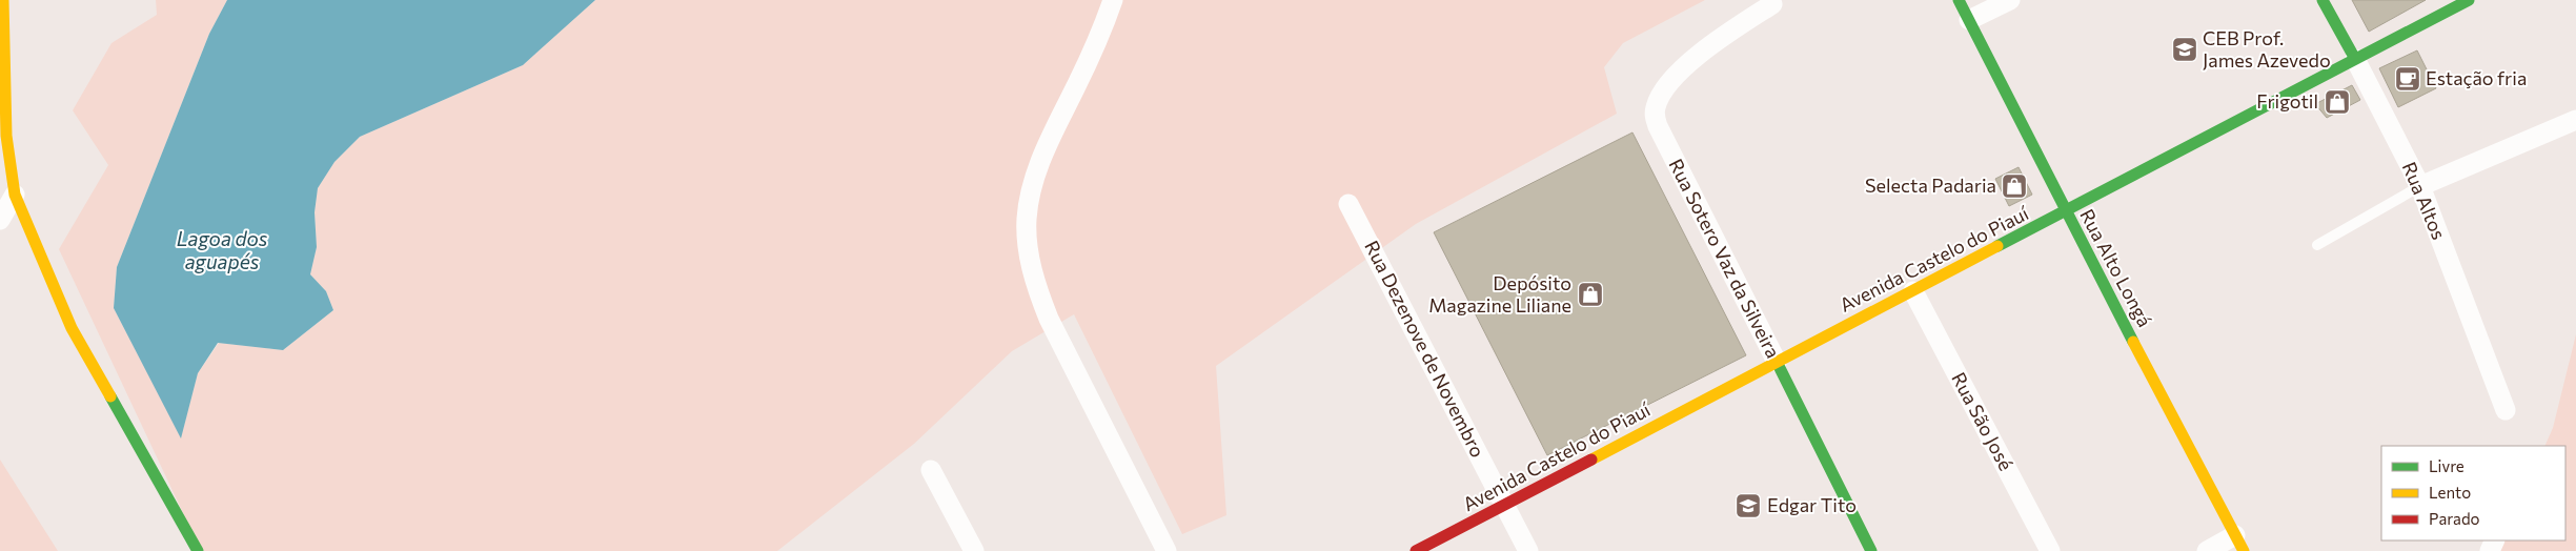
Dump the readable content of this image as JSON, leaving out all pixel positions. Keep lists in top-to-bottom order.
{
  "streets": {
    "main road": [
      "Rua Altos",
      "Rua Sotero Vaz da Silveira",
      "Avenida Castelo do Piauí",
      "Rua Alto Longá"
    ],
    "street": ["Rua Dezenove de Novembro", "Rua São José"]
  },
  "crossings": [
    ["Rua Altos", "Avenida Castelo do Piauí"],
    ["Rua Sotero Vaz da Silveira", "Avenida Castelo do Piauí"],
    ["Avenida Castelo do Piauí", "Rua Alto Longá"],
    ["Avenida Castelo do Piauí", "Rua Dezenove de Novembro"],
    ["Avenida Castelo do Piauí", "Rua São José"]
  ],
  "water": ["Lagoa dos aguapés"],
  "places": {
    "school or university": ["CEB Prof. James Azevedo", "Edgar Tito"],
    "cafe": ["Estação fria"],
    "shop": ["Frigotil", "Selecta Padaria", "Depósito Magazine Liliane"]
  },
  "legend": ["Livre", "Lento", "Parado"]
}
